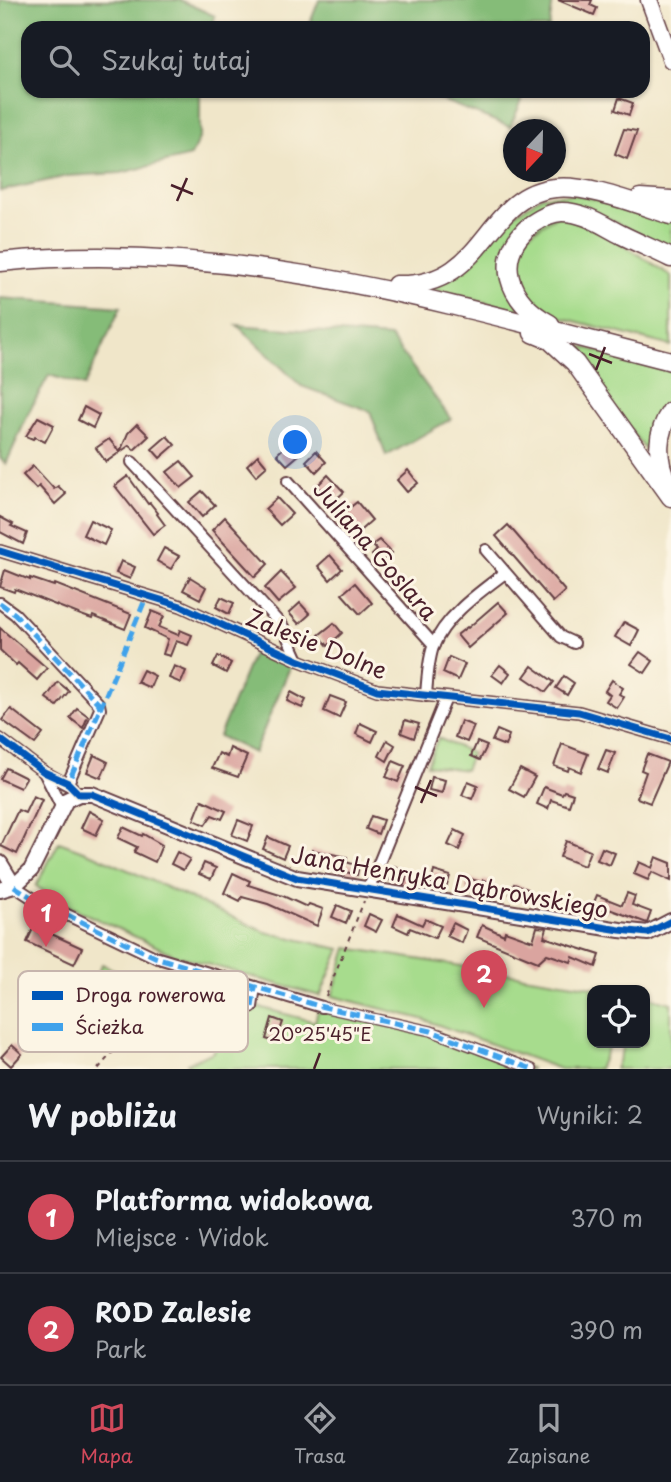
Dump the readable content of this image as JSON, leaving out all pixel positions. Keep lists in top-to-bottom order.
{
  "streets": {
    "street": ["Juliana Goslara", "Zalesie Dolne", "Jana Henryka Dąbrowskiego"]
  },
  "legend": ["Droga rowerowa", "Ścieżka"],
  "north": "bottom",
  "page": {
    "search": "Szukaj tutaj",
    "pins": ["1", "2"],
    "heading": ["W pobliżu", "Wyniki: 2"],
    "list": [
      {
        "mark": "1",
        "name": "Platforma widokowa",
        "note": "Miejsce · Widok",
        "value": "370 m"
      },
      {
        "mark": "2",
        "name": "ROD Zalesie",
        "note": "Park",
        "value": "390 m"
      }
    ],
    "nav": ["Mapa", "Trasa", "Zapisane"]
  },
  "coordinates": ["20°25'45\"E"]
}
